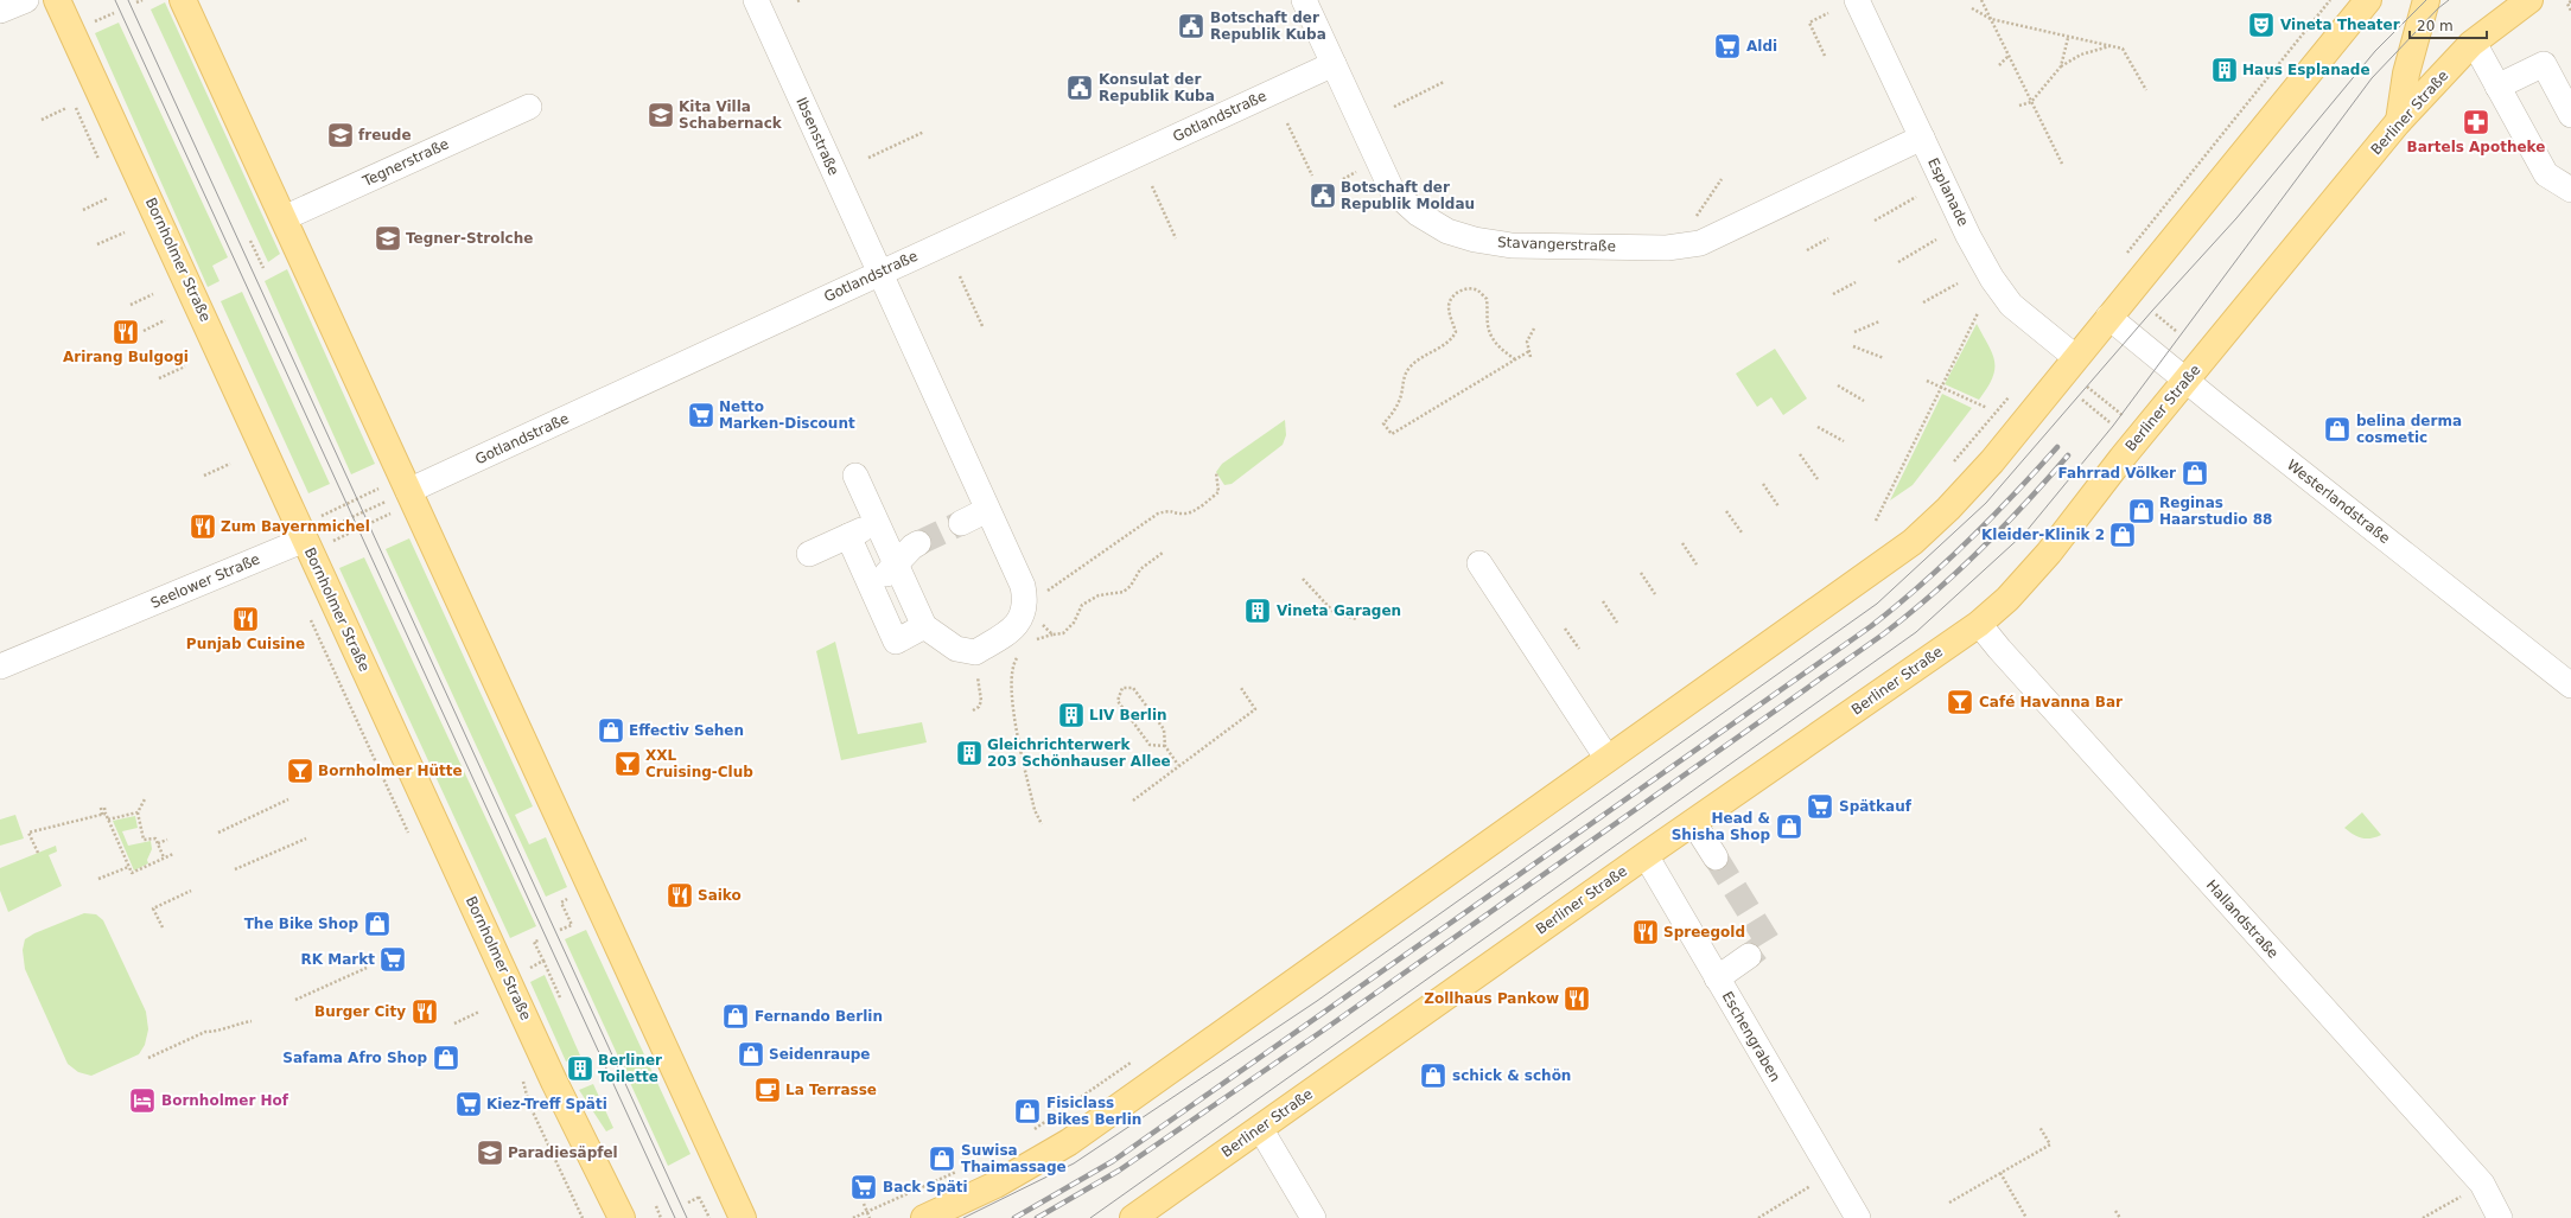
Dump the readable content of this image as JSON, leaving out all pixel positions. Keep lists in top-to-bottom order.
{
  "streets": {
    "main road": ["Berliner Straße", "Bornholmer Straße"],
    "street": [
      "Gotlandstraße",
      "Ibsenstraße",
      "Tegnerstraße",
      "Esplanade",
      "Stavangerstraße",
      "Westerlandstraße",
      "Seelower Straße",
      "Hallandstraße",
      "Eschengraben"
    ]
  },
  "crossings": [
    ["Berliner Straße", "Westerlandstraße"],
    ["Berliner Straße", "Hallandstraße"],
    ["Berliner Straße", "Eschengraben"],
    ["Gotlandstraße", "Ibsenstraße"],
    ["Gotlandstraße", "Stavangerstraße"],
    ["Esplanade", "Stavangerstraße"],
    ["Bornholmer Straße", "Seelower Straße"]
  ],
  "places": {
    "theatre": ["Vineta Theater"],
    "public building": ["Botschaft der Republik Kuba", "Konsulat der Republik Kuba", "Botschaft der Republik Moldau"],
    "supermarket": [
      "Aldi",
      "Netto Marken-Discount",
      "Spätkauf",
      "RK Markt",
      "Kiez-Treff Späti",
      "Back Späti"
    ],
    "building": [
      "Haus Esplanade",
      "Vineta Garagen",
      "LIV Berlin",
      "Gleichrichterwerk 203 Schönhauser Allee",
      "Berliner Toilette"
    ],
    "school or university": [
      "Kita Villa Schabernack",
      "freude",
      "Tegner-Strolche",
      "Paradiesäpfel"
    ],
    "pharmacy": ["Bartels Apotheke"],
    "restaurant": [
      "Arirang Bulgogi",
      "Zum Bayernmichel",
      "Punjab Cuisine",
      "Saiko",
      "Spreegold",
      "Zollhaus Pankow",
      "Burger City"
    ],
    "shop": [
      "belina derma cosmetic",
      "Fahrrad Völker",
      "Reginas Haarstudio 88",
      "Kleider-Klinik 2",
      "Effectiv Sehen",
      "Head & Shisha Shop",
      "The Bike Shop",
      "Fernando Berlin",
      "Seidenraupe",
      "Safama Afro Shop",
      "schick & schön",
      "Fisiclass Bikes Berlin",
      "Suwisa Thaimassage"
    ],
    "bar": ["Café Havanna Bar", "XXL Cruising-Club", "Bornholmer Hütte"],
    "cafe": ["La Terrasse"],
    "hotel": ["Bornholmer Hof"]
  },
  "scale_bar": "20 m"
}
